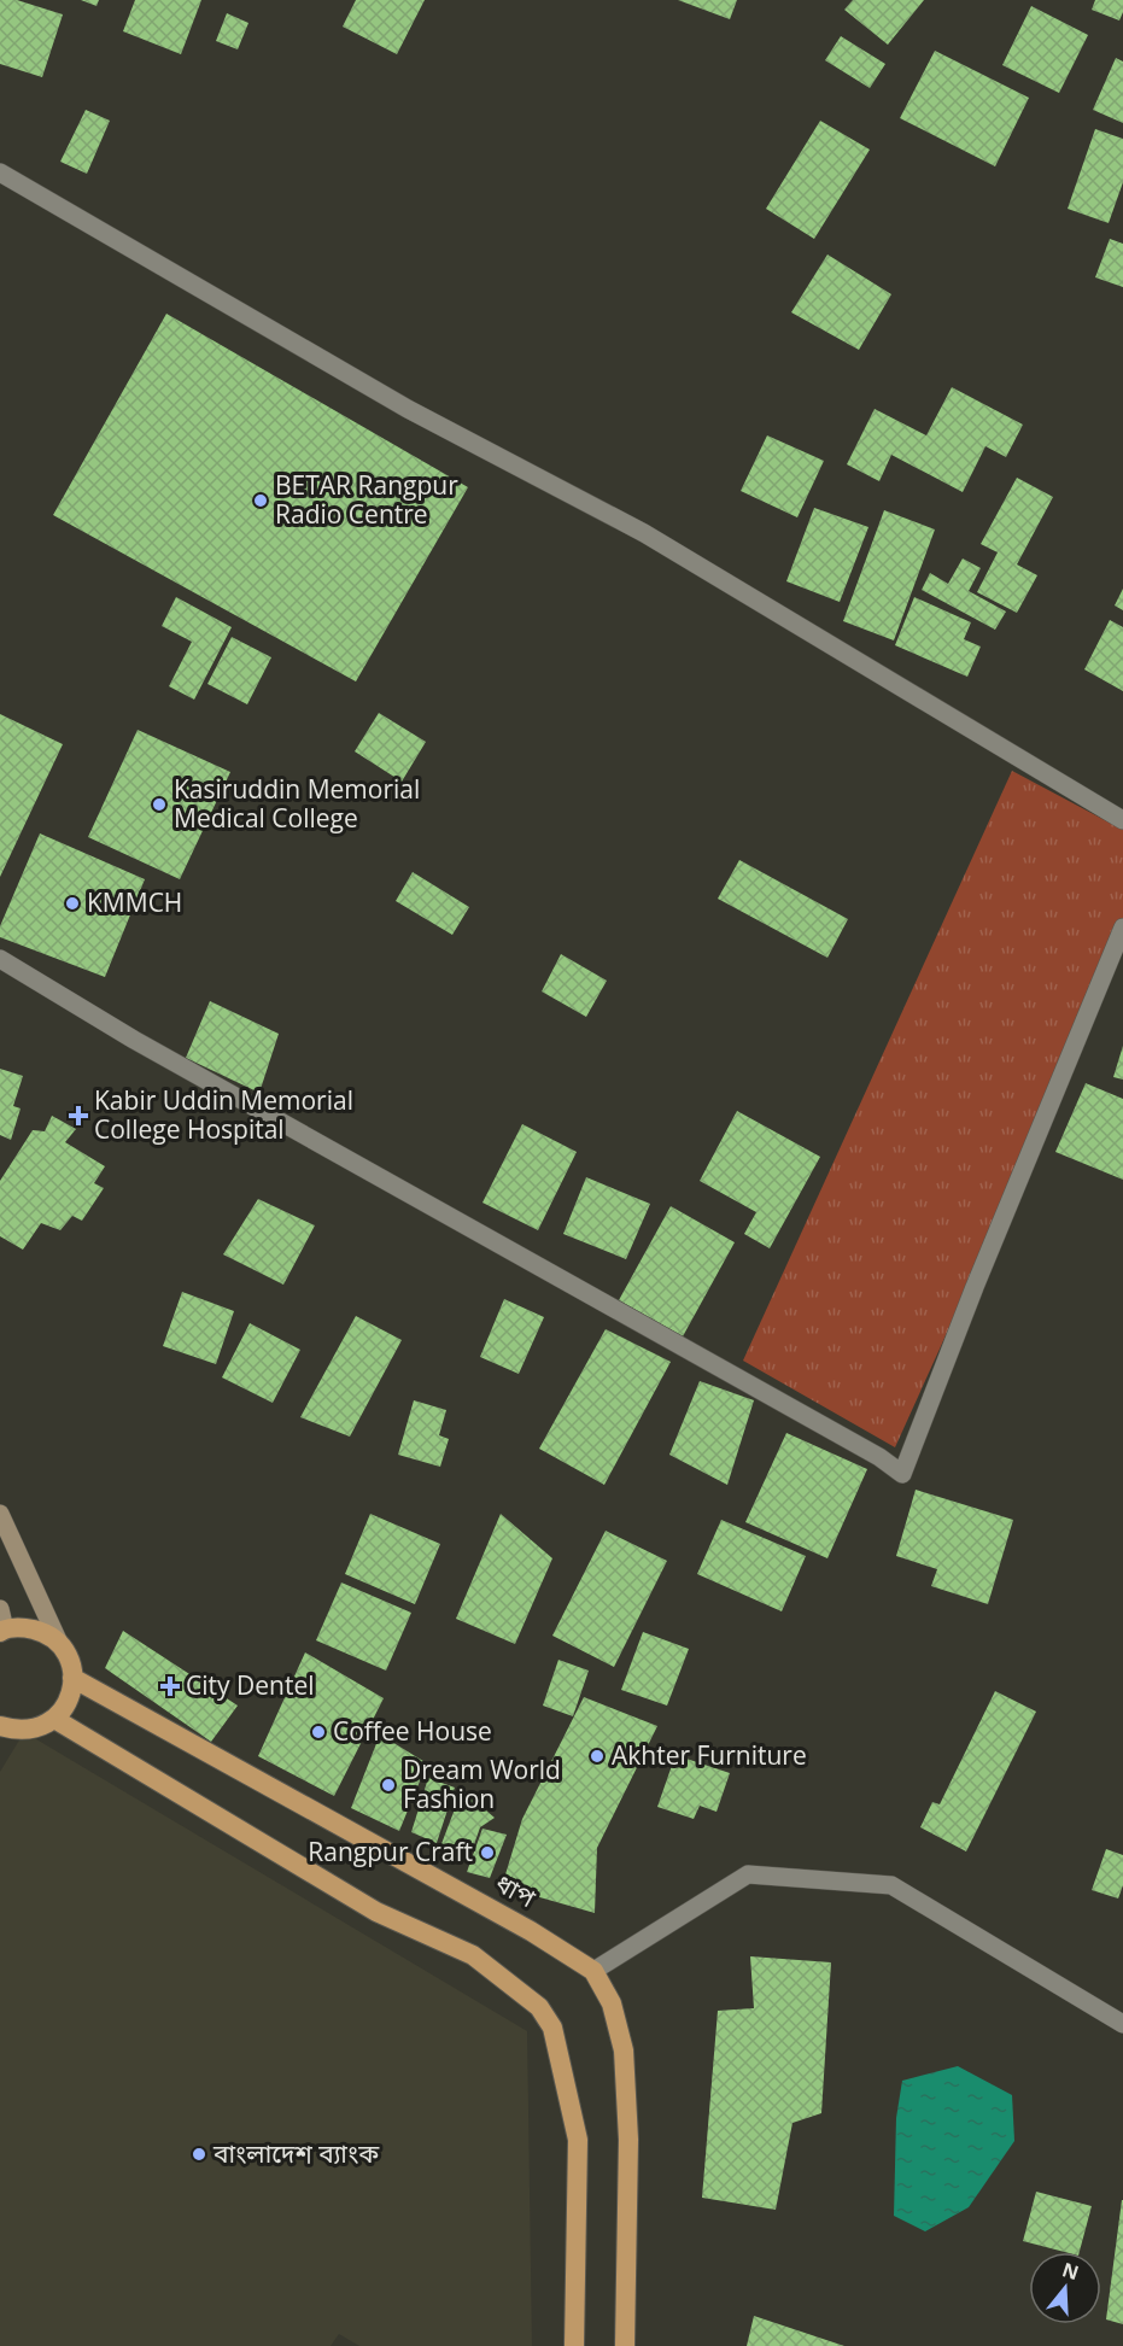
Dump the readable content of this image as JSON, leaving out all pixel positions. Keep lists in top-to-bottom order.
{
  "streets": {
    "highway": ["ধাপ"]
  },
  "places": {
    "other": [
      "BETAR Rangpur Radio Centre",
      "Kasiruddin Memorial Medical College",
      "KMMCH",
      "Coffee House",
      "Akhter Furniture",
      "Dream World Fashion",
      "Rangpur Craft",
      "বাংলাদেশ ব্যাংক"
    ],
    "health": ["Kabir Uddin Memorial College Hospital", "City Dentel"]
  },
  "north": "top"
}
